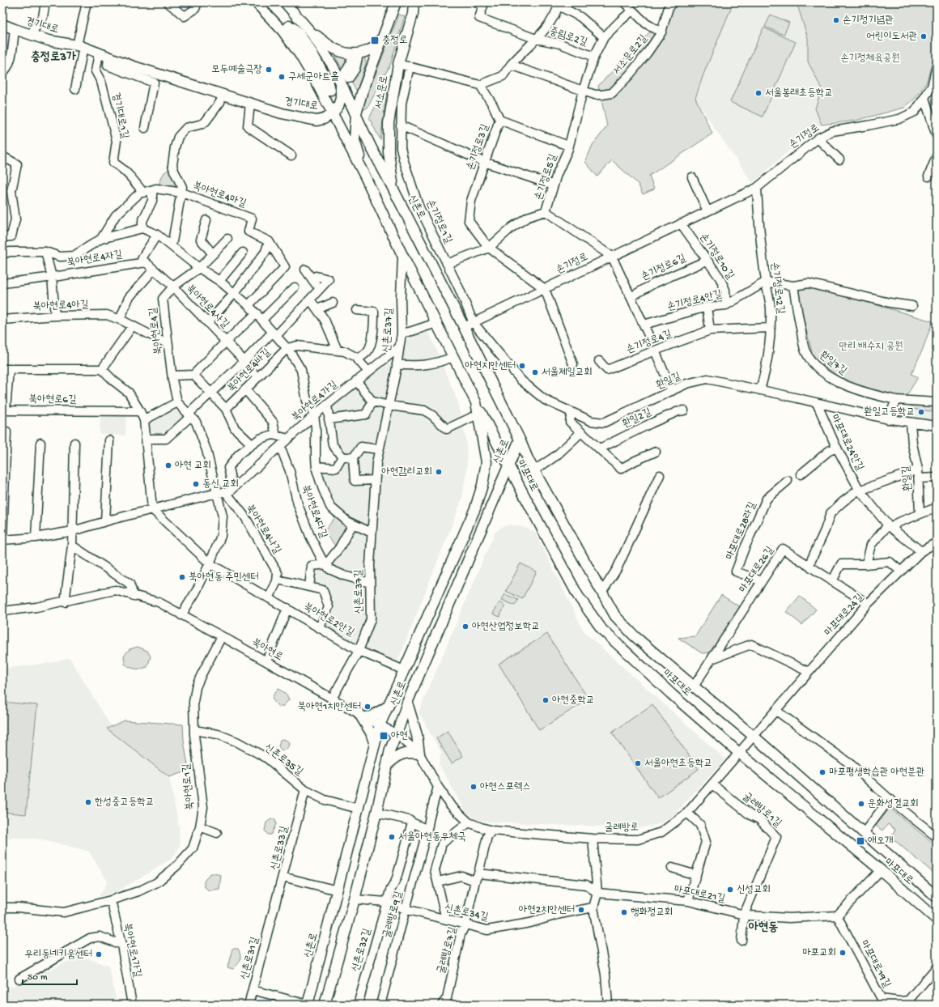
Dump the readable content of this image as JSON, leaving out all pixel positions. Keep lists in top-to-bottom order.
{
  "streets": {
    "main road": [
      "경기대로",
      "서소문로",
      "신촌로",
      "마포대로"
    ],
    "street": [
      "중림로2길",
      "서소문로2길",
      "경기대로1길",
      "손기정로",
      "손기정로3길",
      "손기정로5길",
      "북아현로4마길",
      "손기정로1길",
      "손기정로10길",
      "북아현로4자길",
      "손기정로6길",
      "손기정로12길",
      "손기정로4안길",
      "북아현로4아길",
      "북아현로4사길",
      "신촌로37길",
      "북아현로4길",
      "손기정로4길",
      "환일7길",
      "북아현로4바길",
      "환일길",
      "북아현로6길",
      "북아현로4가길",
      "환일2길",
      "마포대로24안길",
      "북아현로4다길",
      "북아현로4나길",
      "마포대로28라길",
      "마포대로26길",
      "마포대로24길",
      "북아현로2안길",
      "북아현로",
      "신촌로35길",
      "북아현로1길",
      "굴레방로1길",
      "굴레방로",
      "신촌로33길",
      "마포대로21길",
      "신촌로34길",
      "굴레방로9길",
      "북아현로1가길",
      "신촌로32길",
      "굴레방로7길",
      "신촌로31길",
      "마포대로19길"
    ]
  },
  "crossings": [
    ["경기대로", "경기대로1길"],
    ["중림로2길", "서소문로2길"],
    ["서소문로2길", "손기정로5길"],
    ["서소문로", "신촌로"],
    ["경기대로1길", "북아현로4마길"],
    ["손기정로", "손기정로3길"],
    ["손기정로", "손기정로5길"],
    ["손기정로", "신촌로"],
    ["손기정로", "손기정로1길"],
    ["손기정로", "손기정로10길"],
    ["손기정로", "손기정로12길"],
    ["손기정로", "환일길"],
    ["손기정로3길", "손기정로5길"],
    ["신촌로", "신촌로37길"],
    ["신촌로", "마포대로"],
    ["신촌로", "북아현로"],
    ["신촌로", "신촌로35길"],
    ["신촌로", "굴레방로"],
    ["신촌로", "신촌로33길"],
    ["신촌로", "신촌로34길"],
    ["신촌로", "신촌로31길"],
    ["손기정로1길", "환일길"],
    ["손기정로10길", "손기정로6길"],
    ["손기정로10길", "손기정로4안길"],
    ["손기정로12길", "손기정로4안길"],
    ["손기정로12길", "손기정로4길"],
    ["손기정로12길", "환일길"],
    ["북아현로4아길", "북아현로4길"],
    ["북아현로4사길", "북아현로4길"],
    ["북아현로4사길", "북아현로4바길"],
    ["신촌로37길", "북아현로4가길"],
    ["신촌로37길", "북아현로4다길"],
    ["신촌로37길", "북아현로2안길"],
    ["신촌로37길", "북아현로"],
    ["환일길", "마포대로24안길"],
    ["북아현로4가길", "북아현로4다길"],
    ["북아현로4가길", "북아현로4나길"],
    ["마포대로24안길", "마포대로24길"],
    ["마포대로", "마포대로26길"],
    ["마포대로", "마포대로24길"],
    ["마포대로", "굴레방로"],
    ["마포대로28라길", "마포대로26길"],
    ["마포대로26길", "마포대로24길"],
    ["마포대로24길", "굴레방로"],
    ["북아현로", "북아현로1길"],
    ["북아현로", "굴레방로"],
    ["신촌로35길", "북아현로1길"],
    ["신촌로35길", "신촌로33길"],
    ["북아현로1길", "북아현로1가길"],
    ["굴레방로1길", "굴레방로"],
    ["굴레방로1길", "마포대로21길"],
    ["굴레방로", "굴레방로9길"],
    ["굴레방로", "굴레방로7길"],
    ["신촌로33길", "신촌로31길"],
    ["마포대로21길", "굴레방로7길"],
    ["마포대로21길", "마포대로19길"],
    ["신촌로34길", "굴레방로9길"],
    ["신촌로34길", "신촌로32길"],
    ["신촌로34길", "굴레방로7길"],
    ["굴레방로9길", "신촌로32길"]
  ],
  "districts": ["충정로3가", "아현동"],
  "parks": ["손기정체육공원", "만리 배수지 공원"],
  "places": {
    "other": [
      "손기정기념관",
      "어린이도서관",
      "모두예술극장",
      "구세군아트홀",
      "서울봉래초등학교",
      "아현지안센터",
      "서울제일교회",
      "환일고등학교",
      "아현 교회",
      "아현감리교회",
      "동신 교회",
      "북아현동 주민센터",
      "아현산업정보학교",
      "아현중학교",
      "북아현1치안센터",
      "서울아현초등학교",
      "마포평생학습관 아현분관",
      "아현스포렉스",
      "한성중고등학교",
      "운화성결교회",
      "서울아현동우체국",
      "신성교회",
      "아현2치안센터",
      "행화정교회",
      "마포교회",
      "우리동네키움센터"
    ],
    "transit": ["충정로", "아현", "애오개"]
  },
  "scale_bar": "50 m"
}
